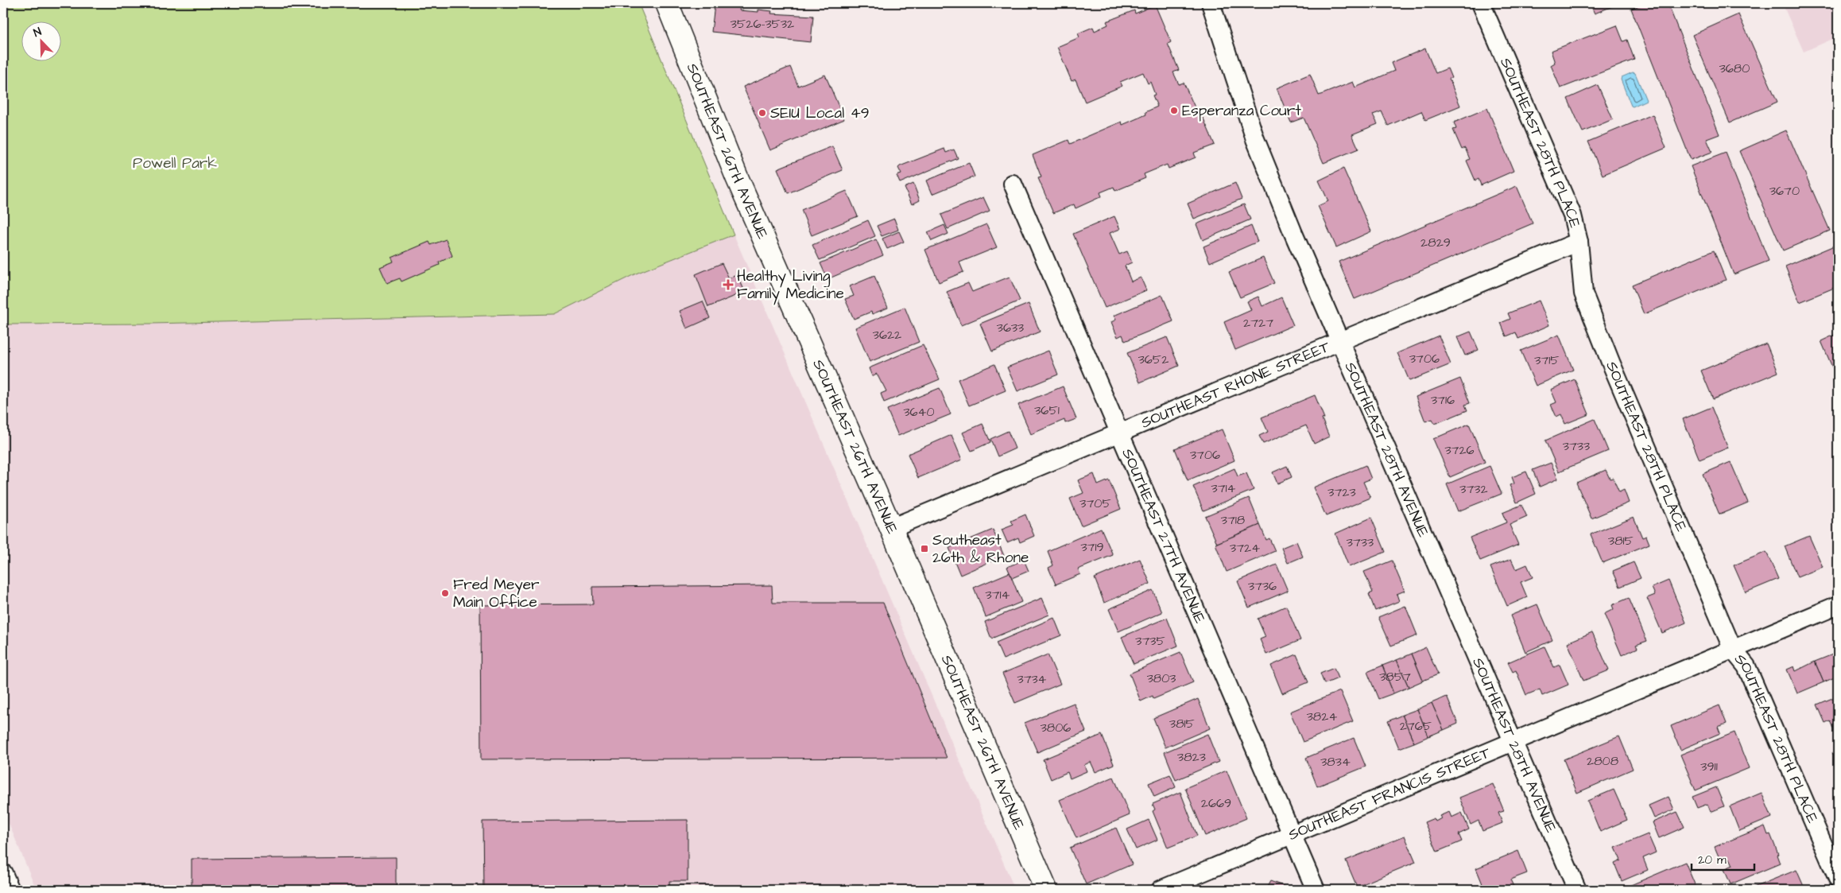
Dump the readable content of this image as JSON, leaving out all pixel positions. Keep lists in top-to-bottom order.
{
  "streets": {
    "street": [
      "SOUTHEAST 28TH PLACE",
      "SOUTHEAST 26TH AVENUE",
      "SOUTHEAST RHONE STREET",
      "SOUTHEAST 28TH AVENUE",
      "SOUTHEAST 27TH AVENUE",
      "SOUTHEAST FRANCIS STREET"
    ]
  },
  "crossings": [
    ["SOUTHEAST 28TH PLACE", "SOUTHEAST RHONE STREET"],
    ["SOUTHEAST 28TH PLACE", "SOUTHEAST FRANCIS STREET"],
    ["SOUTHEAST 26TH AVENUE", "SOUTHEAST RHONE STREET"],
    ["SOUTHEAST RHONE STREET", "SOUTHEAST 28TH AVENUE"],
    ["SOUTHEAST RHONE STREET", "SOUTHEAST 27TH AVENUE"],
    ["SOUTHEAST 28TH AVENUE", "SOUTHEAST FRANCIS STREET"],
    ["SOUTHEAST 27TH AVENUE", "SOUTHEAST FRANCIS STREET"]
  ],
  "parks": ["Powell Park"],
  "places": {
    "other": ["Esperanza Court", "SEIU Local 49", "Fred Meyer Main Office"],
    "health": ["Healthy Living Family Medicine"],
    "transit": ["Southeast 26th & Rhone"]
  },
  "house_numbers": [
    "3526-3532",
    "3680",
    "3670",
    "2829",
    "2727",
    "3633",
    "3622",
    "3706",
    "3652",
    "3715",
    "3716",
    "3651",
    "3640",
    "3733",
    "3726",
    "3706",
    "3714",
    "3732",
    "3723",
    "3705",
    "3718",
    "3815",
    "3733",
    "3719",
    "3724",
    "3736",
    "3714",
    "3735",
    "3857",
    "3803",
    "3734",
    "3824",
    "3815",
    "2765",
    "3806",
    "3823",
    "2808",
    "3834",
    "3911",
    "2669"
  ],
  "scale_bar": "20 m",
  "north": "top left"
}
